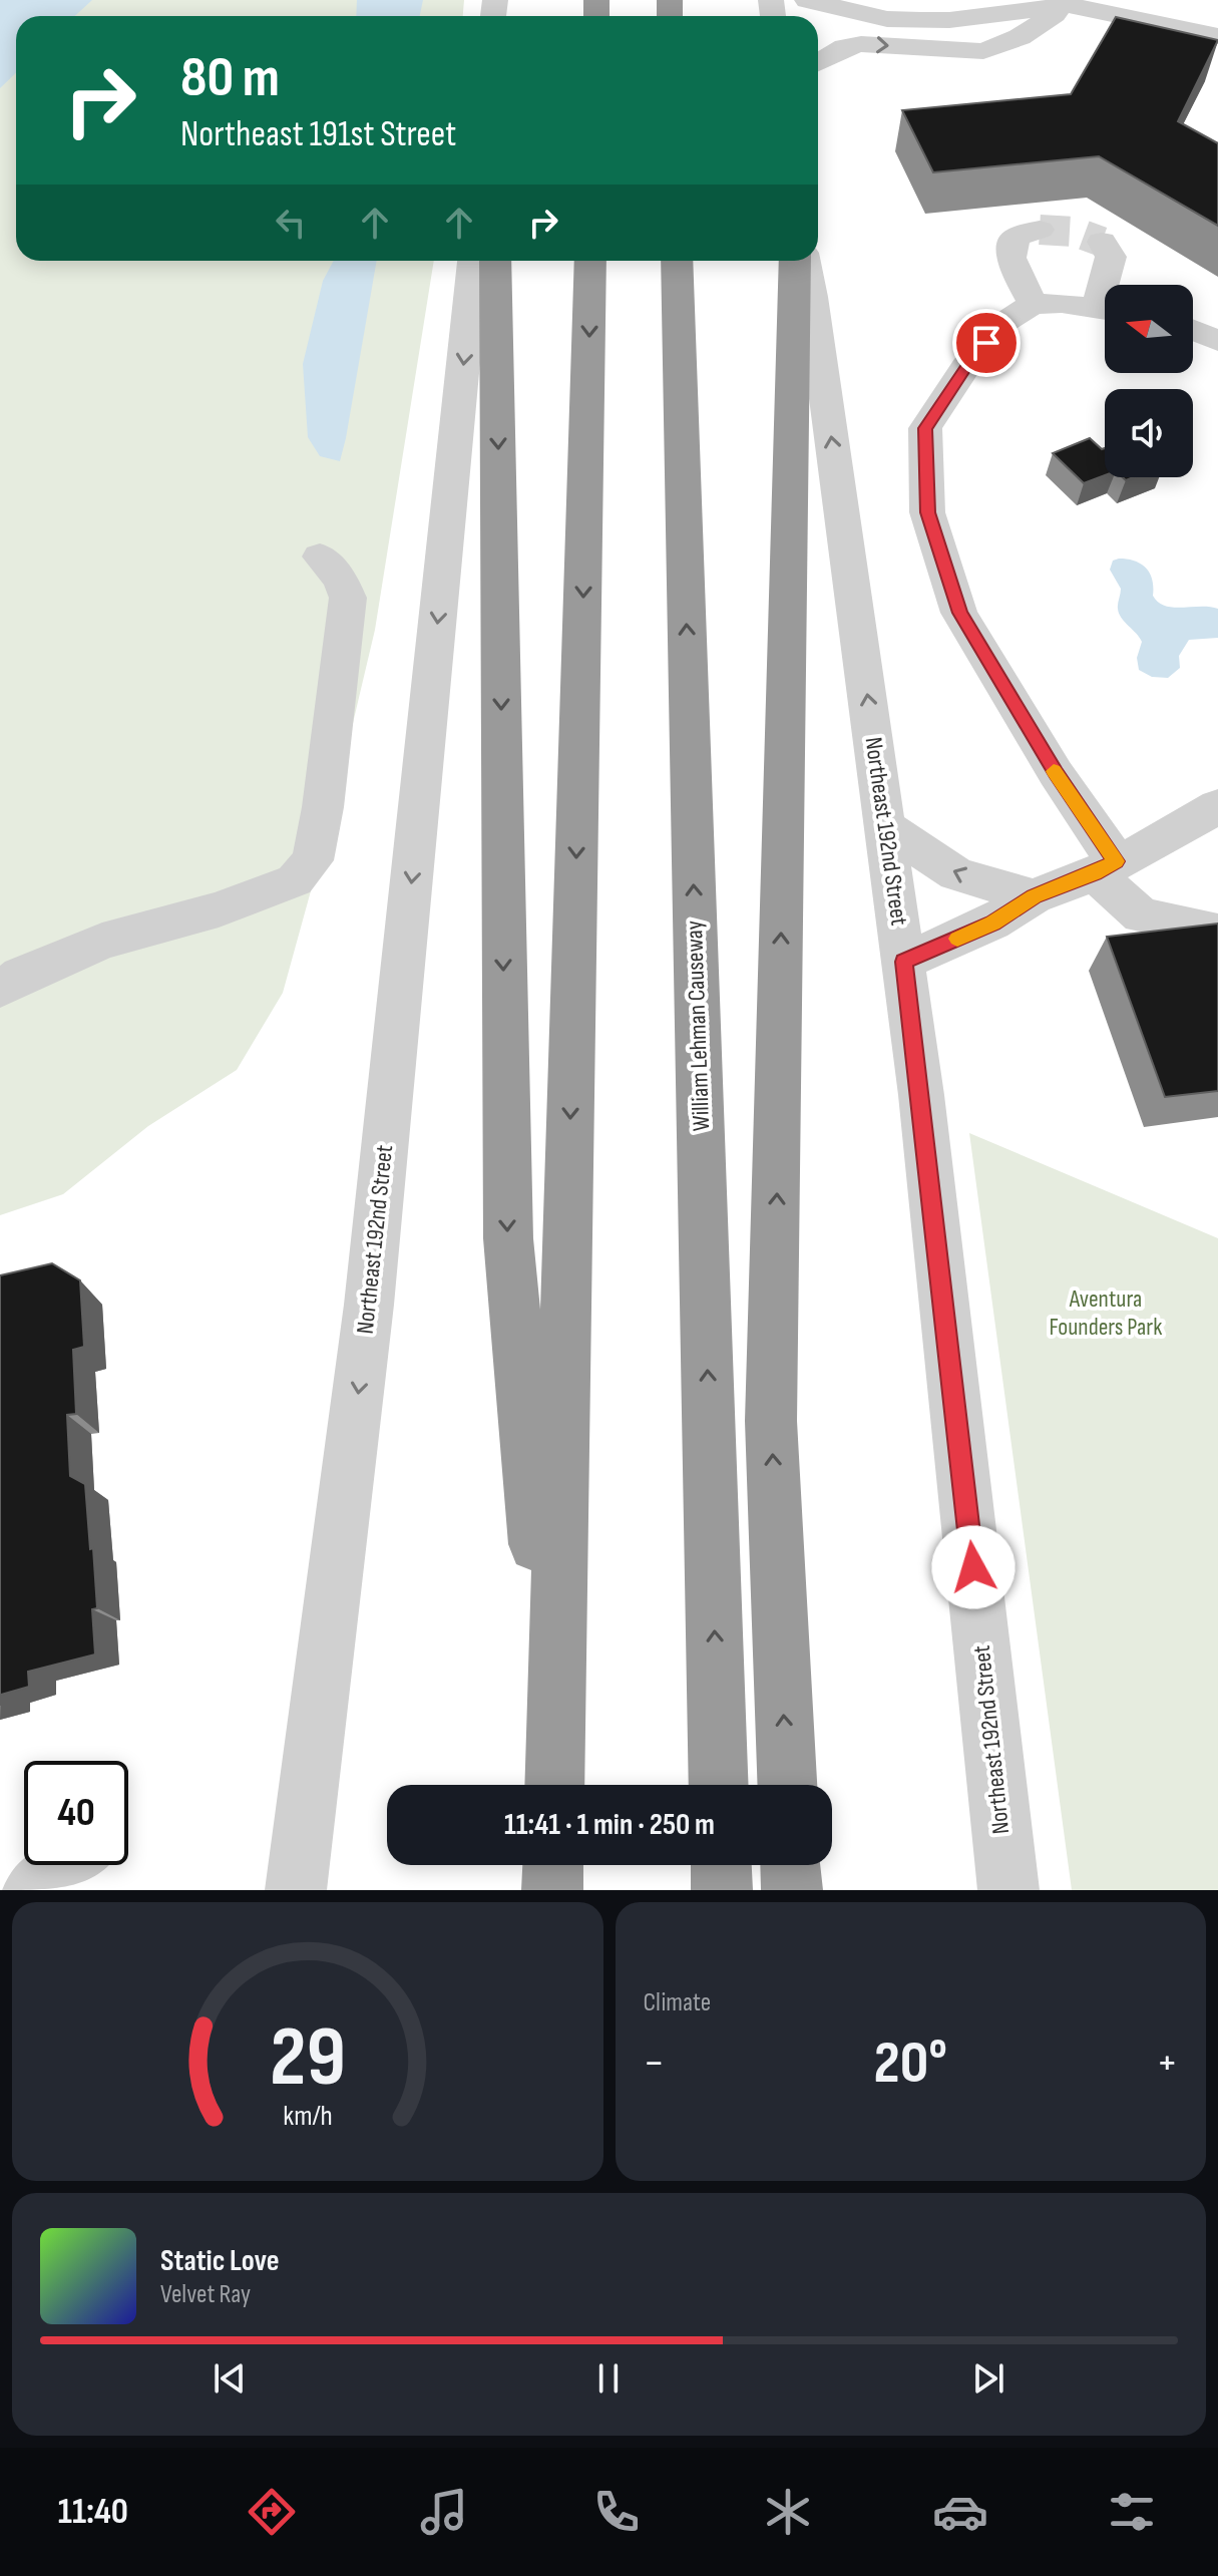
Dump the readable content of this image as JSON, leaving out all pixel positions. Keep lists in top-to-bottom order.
{
  "streets": {
    "highway": ["William Lehman Causeway"],
    "street": ["Northeast 192nd Street"]
  },
  "parks": ["Aventura Founders Park"],
  "north": "left",
  "page": {
    "turn": ["80 m", "Northeast 191st Street"],
    "limit": "40",
    "trip": "11:41 · 1 min · 250 m",
    "tile": "Climate",
    "heat": ["−", "20°", "+"],
    "song": ["Static Love", "Velvet Ray"],
    "tabs": "11:40",
    "gauge": ["29", "km/h"]
  }
}
